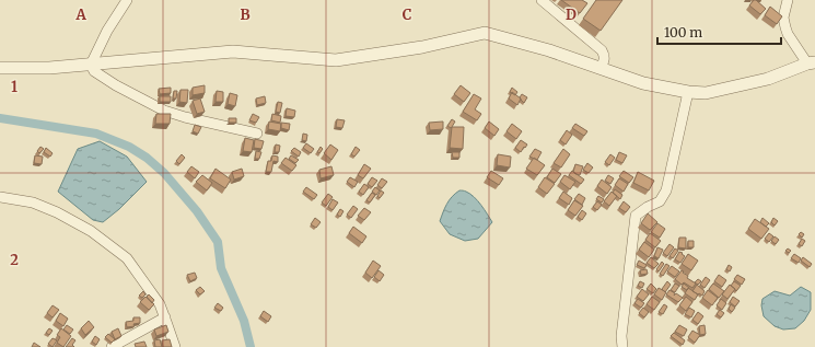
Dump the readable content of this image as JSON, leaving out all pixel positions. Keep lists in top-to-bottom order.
{
  "scale_bar": "100 m",
  "grid": {
    "columns": [
      "A",
      "B",
      "C",
      "D"
    ],
    "rows": ["1", "2"]
  }
}
